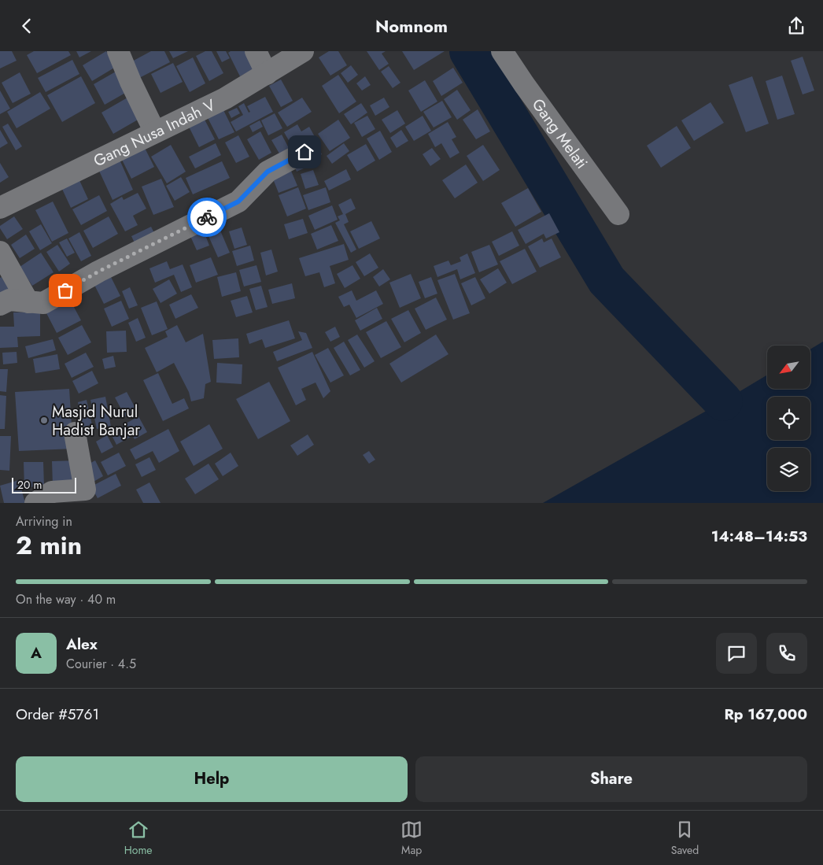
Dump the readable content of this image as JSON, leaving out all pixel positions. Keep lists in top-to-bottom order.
{
  "streets": {
    "street": ["Gang Nusa Indah V", "Gang Melati"]
  },
  "places": ["Masjid Nurul Hadist Banjar"],
  "scale_bar": "20 m",
  "north": "bottom left",
  "page": {
    "header": "Nomnom",
    "scale": "20 m",
    "heading": ["2 min", "Arriving in", "14:48–14:53"],
    "panel": [
      "Alex",
      "Courier · 4.5",
      "Order #5761",
      "Rp 167,000"
    ],
    "bar": "On the way · 40 m",
    "round": "A",
    "buttons": ["Help", "Share"],
    "tabs": ["Home", "Map", "Saved"]
  }
}
